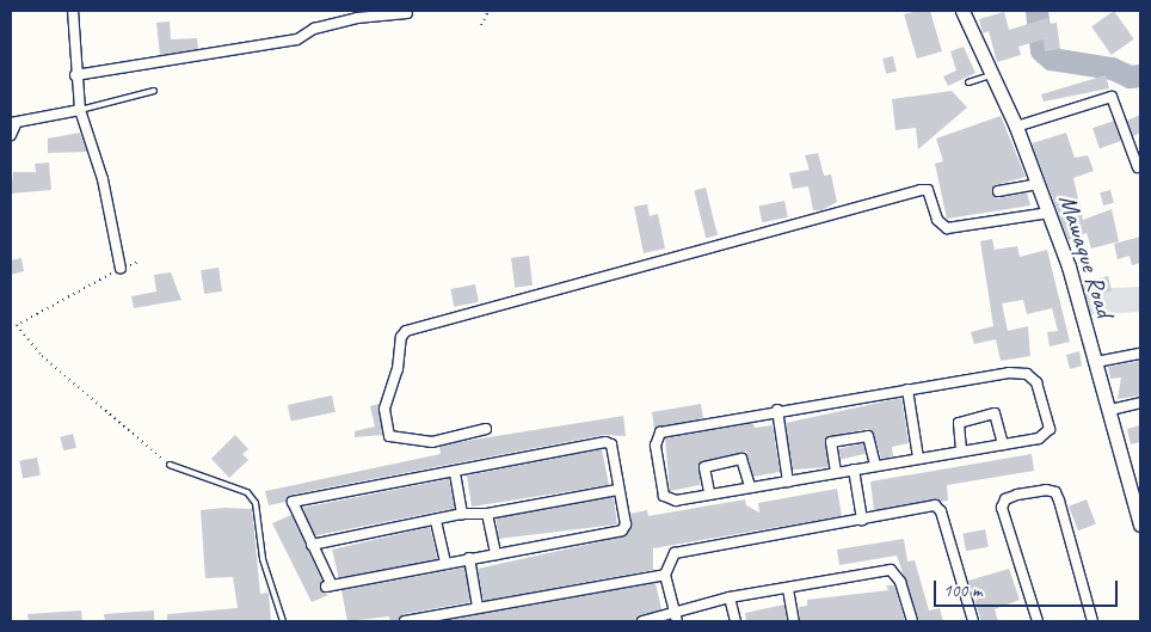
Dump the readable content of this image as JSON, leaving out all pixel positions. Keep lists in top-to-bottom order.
{
  "streets": {
    "main road": ["Mawaque Road"]
  },
  "scale_bar": "100 m"
}
